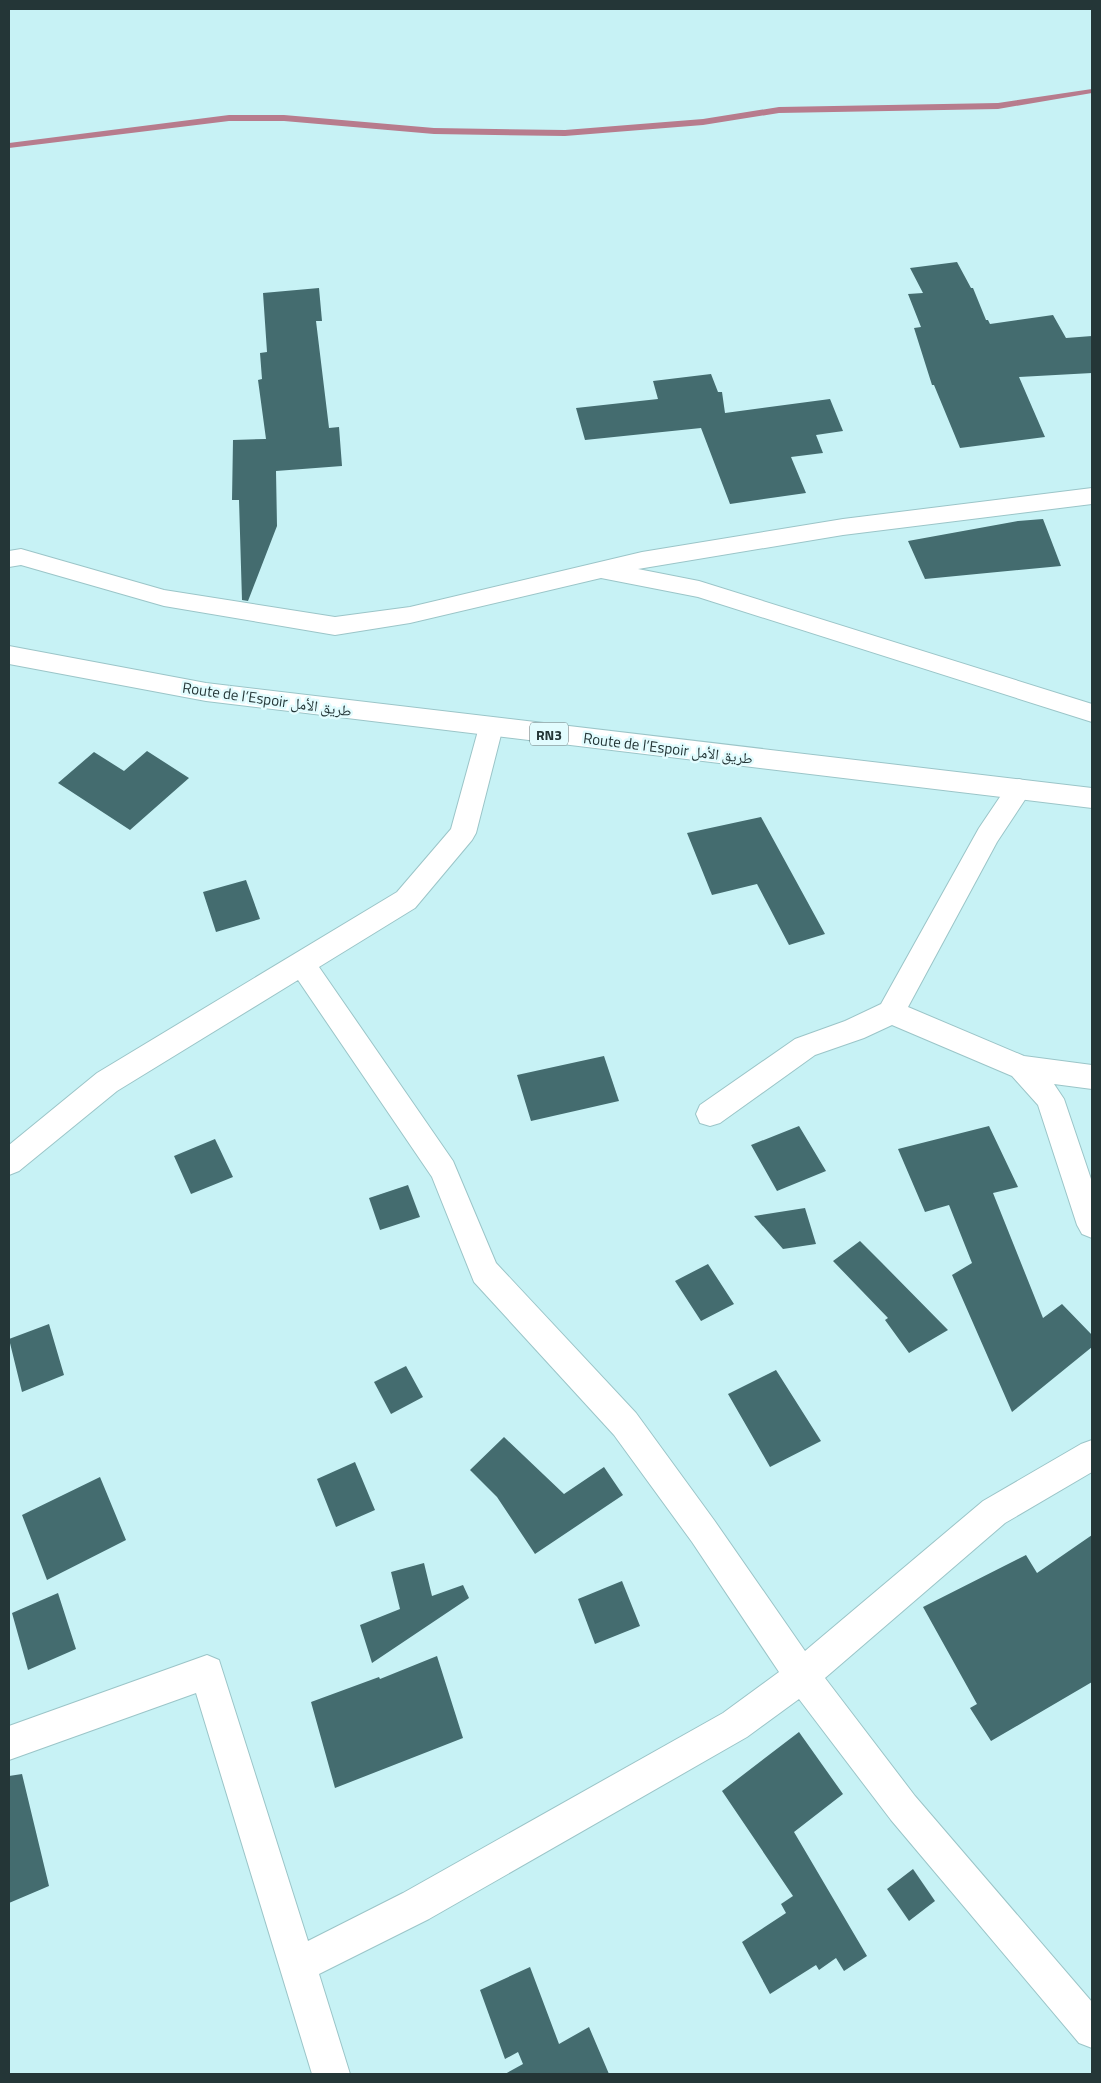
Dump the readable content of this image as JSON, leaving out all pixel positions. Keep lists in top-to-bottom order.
{
  "streets": {
    "main road": ["Route de l’Espoir طريق الأمل", "RN3"]
  }
}
